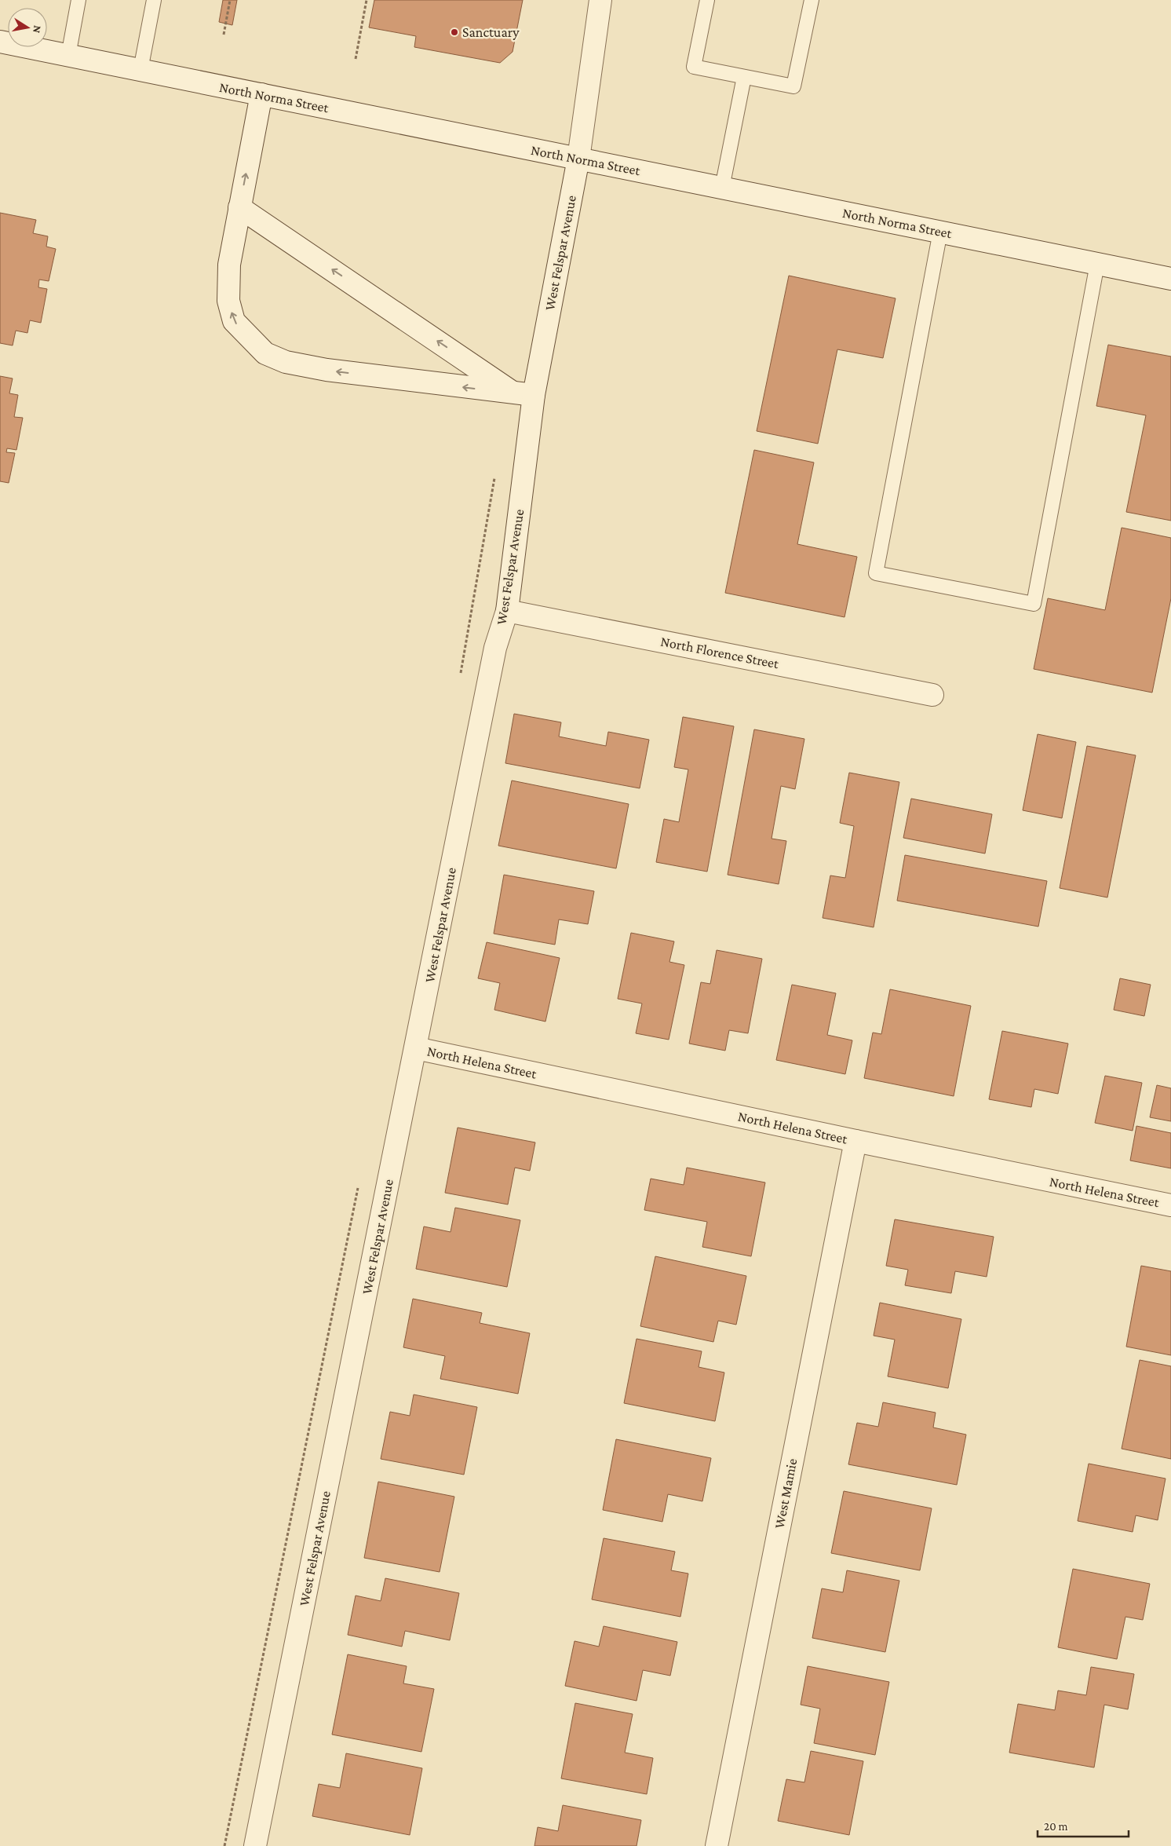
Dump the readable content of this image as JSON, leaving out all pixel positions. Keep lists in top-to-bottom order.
{
  "streets": {
    "street": [
      "North Norma Street",
      "West Felspar Avenue",
      "North Florence Street",
      "North Helena Street",
      "West Mamie"
    ]
  },
  "crossings": [
    ["North Norma Street", "West Felspar Avenue"],
    ["West Felspar Avenue", "North Florence Street"],
    ["West Felspar Avenue", "North Helena Street"],
    ["North Helena Street", "West Mamie"]
  ],
  "places": ["Sanctuary"],
  "scale_bar": "20 m",
  "north": "right"
}
